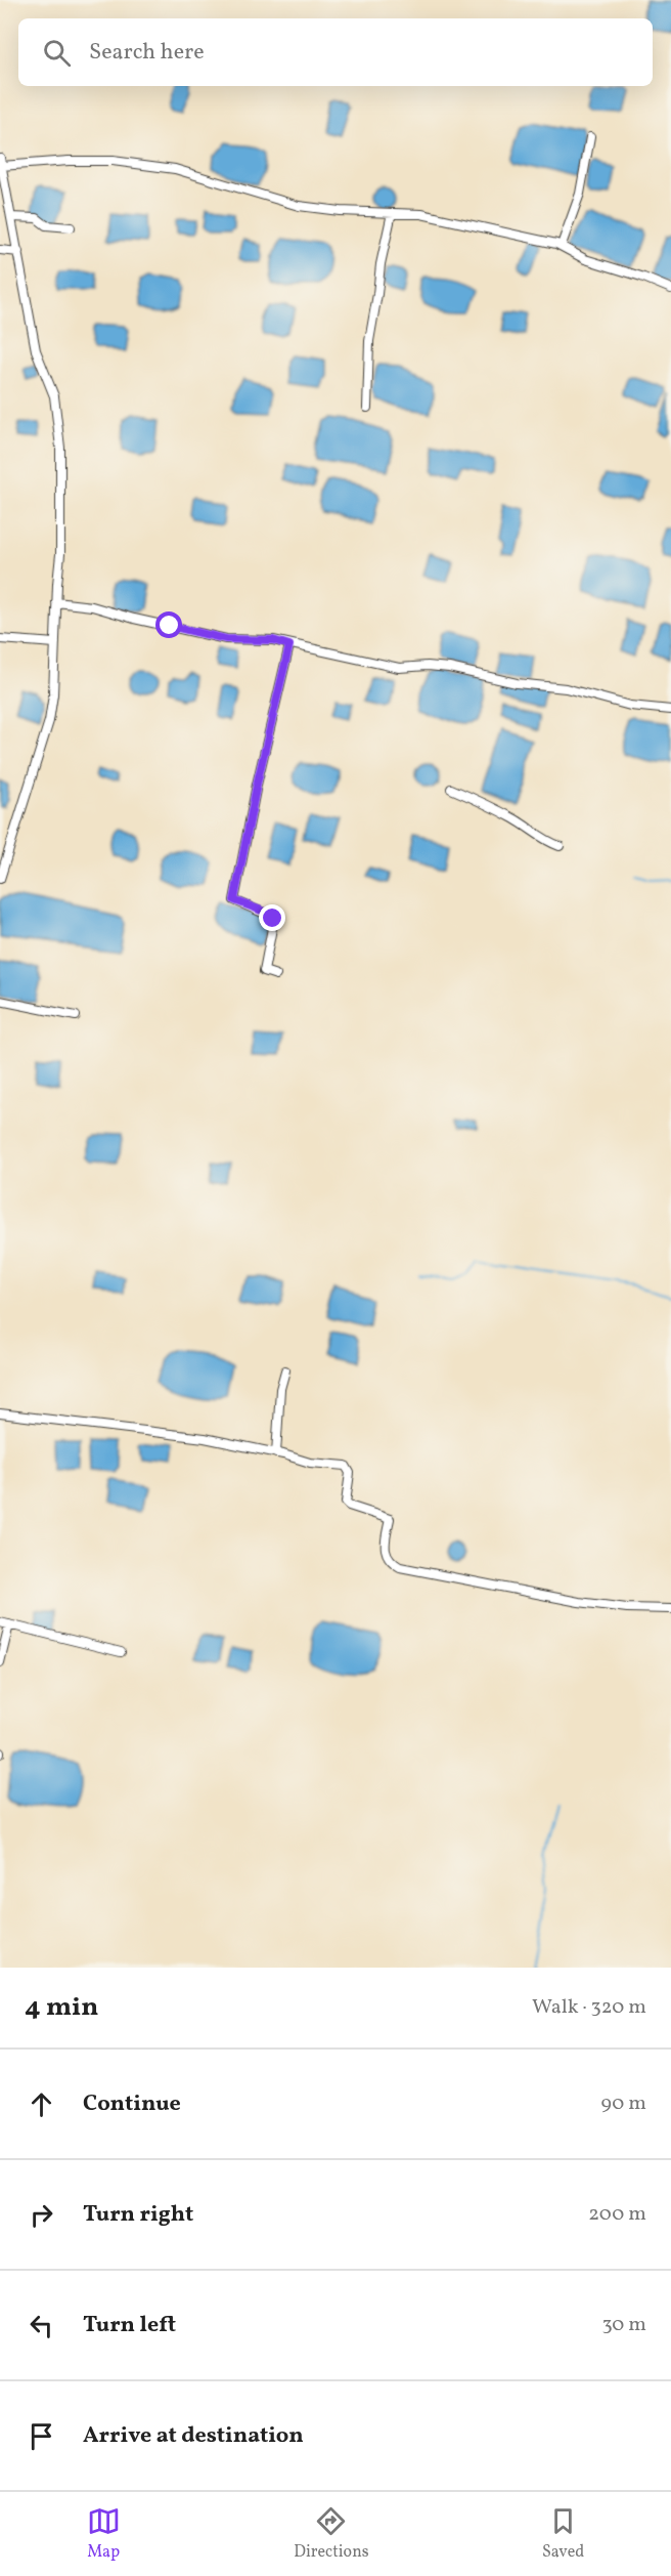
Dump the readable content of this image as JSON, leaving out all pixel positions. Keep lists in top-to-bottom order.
{
  "page": {
    "search": "Search here",
    "heading": ["4 min", "Walk · 320 m"],
    "list": [
      ["Continue", "90 m"],
      ["Turn right", "200 m"],
      ["Turn left", "30 m"],
      "Arrive at destination"
    ],
    "nav": ["Map", "Directions", "Saved"]
  }
}
